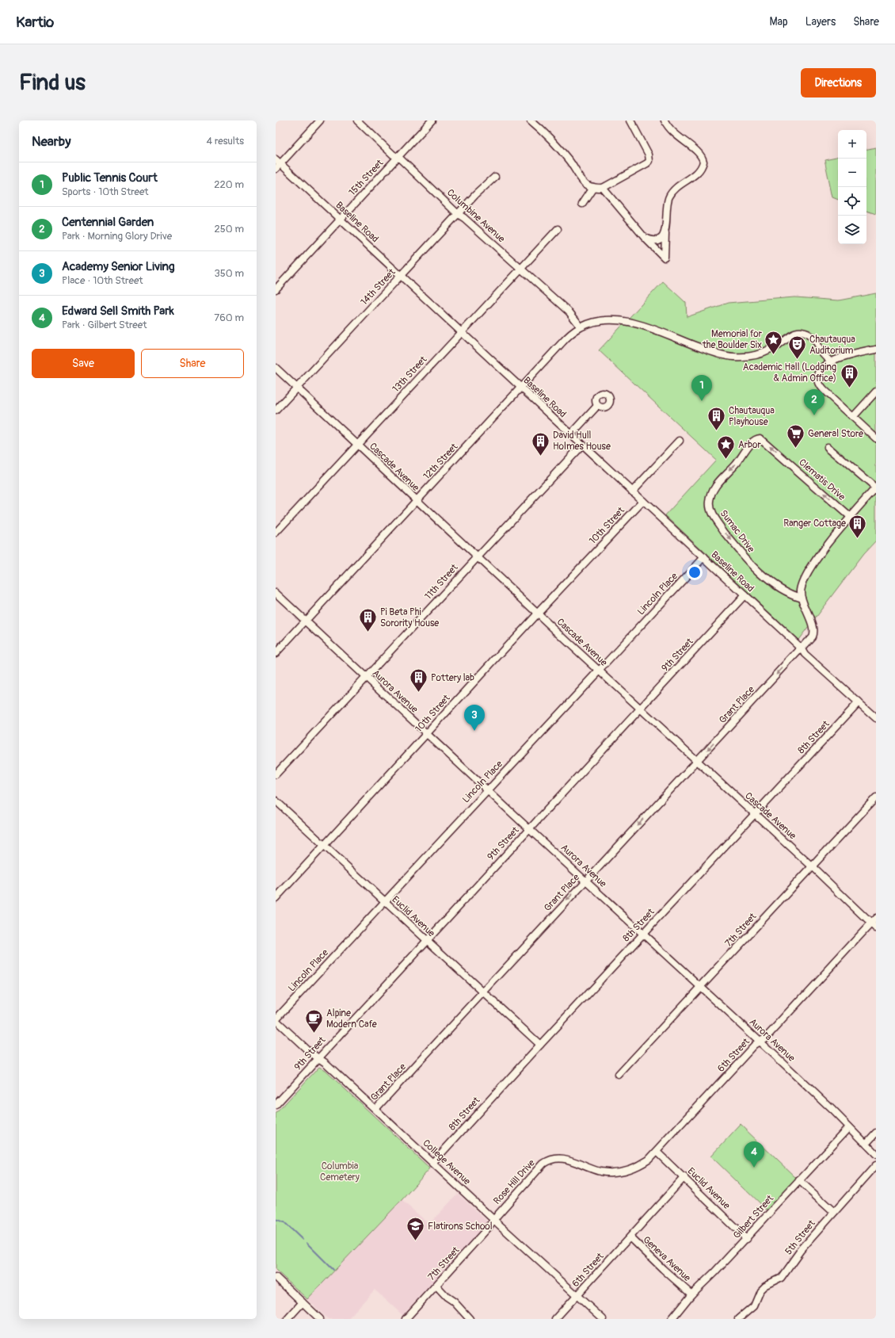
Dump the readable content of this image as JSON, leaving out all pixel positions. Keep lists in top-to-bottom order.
{
  "streets": {
    "street": [
      "15th Street",
      "Columbine Avenue",
      "Baseline Road",
      "14th Street",
      "13th Street",
      "12th Street",
      "Cascade Avenue",
      "Clematis Drive",
      "10th Street",
      "Sumac Drive",
      "11th Street",
      "Lincoln Place",
      "9th Street",
      "Aurora Avenue",
      "Grant Place",
      "8th Street",
      "Euclid Avenue",
      "7th Street",
      "6th Street",
      "College Avenue",
      "Rose Hill Drive",
      "Gilbert Street",
      "5th Street",
      "Geneva Avenue"
    ]
  },
  "crossings": [
    ["15th Street", "Columbine Avenue"],
    ["15th Street", "Baseline Road"],
    ["Columbine Avenue", "14th Street"],
    ["Columbine Avenue", "13th Street"],
    ["Columbine Avenue", "12th Street"],
    ["Baseline Road", "14th Street"],
    ["Baseline Road", "13th Street"],
    ["Baseline Road", "12th Street"],
    ["Baseline Road", "10th Street"],
    ["Baseline Road", "11th Street"],
    ["Baseline Road", "Lincoln Place"],
    ["Baseline Road", "9th Street"],
    ["Baseline Road", "Grant Place"],
    ["Baseline Road", "8th Street"],
    ["14th Street", "Cascade Avenue"],
    ["13th Street", "Cascade Avenue"],
    ["12th Street", "Cascade Avenue"],
    ["12th Street", "Aurora Avenue"],
    ["Cascade Avenue", "10th Street"],
    ["Cascade Avenue", "11th Street"],
    ["Cascade Avenue", "Lincoln Place"],
    ["Cascade Avenue", "9th Street"],
    ["Cascade Avenue", "Grant Place"],
    ["Cascade Avenue", "8th Street"],
    ["Cascade Avenue", "7th Street"],
    ["Cascade Avenue", "6th Street"],
    ["Clematis Drive", "Sumac Drive"],
    ["10th Street", "Aurora Avenue"],
    ["10th Street", "Euclid Avenue"],
    ["Sumac Drive", "Grant Place"],
    ["11th Street", "Aurora Avenue"],
    ["Lincoln Place", "Aurora Avenue"],
    ["Lincoln Place", "Euclid Avenue"],
    ["Lincoln Place", "College Avenue"],
    ["9th Street", "Aurora Avenue"],
    ["9th Street", "Euclid Avenue"],
    ["9th Street", "College Avenue"],
    ["Aurora Avenue", "Grant Place"],
    ["Aurora Avenue", "8th Street"],
    ["Aurora Avenue", "7th Street"],
    ["Aurora Avenue", "6th Street"],
    ["Aurora Avenue", "Gilbert Street"],
    ["Grant Place", "Euclid Avenue"],
    ["Grant Place", "College Avenue"],
    ["8th Street", "Euclid Avenue"],
    ["8th Street", "College Avenue"],
    ["Euclid Avenue", "6th Street"],
    ["Euclid Avenue", "Rose Hill Drive"],
    ["Euclid Avenue", "Gilbert Street"],
    ["7th Street", "College Avenue"],
    ["7th Street", "Rose Hill Drive"],
    ["6th Street", "College Avenue"],
    ["6th Street", "Rose Hill Drive"],
    ["6th Street", "Geneva Avenue"],
    ["College Avenue", "Rose Hill Drive"],
    ["Gilbert Street", "Geneva Avenue"]
  ],
  "one_way": ["Grant Place"],
  "parks": ["Columbia Cemetery"],
  "places": {
    "place": ["Memorial for the Boulder Six", "Arbor"],
    "theatre": ["Chautauqua Auditorium"],
    "building": [
      "Academic Hall (Lodging & Admin Office)",
      "Chautauqua Playhouse",
      "David Hull Holmes House",
      "Ranger Cottage",
      "Pi Beta Phi Sorority House",
      "Pottery lab"
    ],
    "supermarket": ["General Store"],
    "cafe": ["Alpine Modern Cafe"],
    "school or university": ["Flatirons School"]
  },
  "page": {
    "header": "Kartio",
    "nav": ["Map", "Layers", "Share"],
    "buttons": [
      "Directions",
      ["Save", "Share"]
    ],
    "title": "Find us",
    "heading": ["Nearby", "4 results"],
    "map_buttons": ["+", "−"],
    "list": [
      {
        "mark": "1",
        "name": "Public Tennis Court",
        "note": "Sports · 10th Street",
        "value": "220 m"
      },
      {
        "mark": "2",
        "name": "Centennial Garden",
        "note": "Park · Morning Glory Drive",
        "value": "250 m"
      },
      {
        "mark": "3",
        "name": "Academy Senior Living",
        "note": "Place · 10th Street",
        "value": "350 m"
      },
      {
        "mark": "4",
        "name": "Edward Sell Smith Park",
        "note": "Park · Gilbert Street",
        "value": "760 m"
      }
    ],
    "pins": [
      "1",
      "2",
      "3",
      "4"
    ]
  }
}
